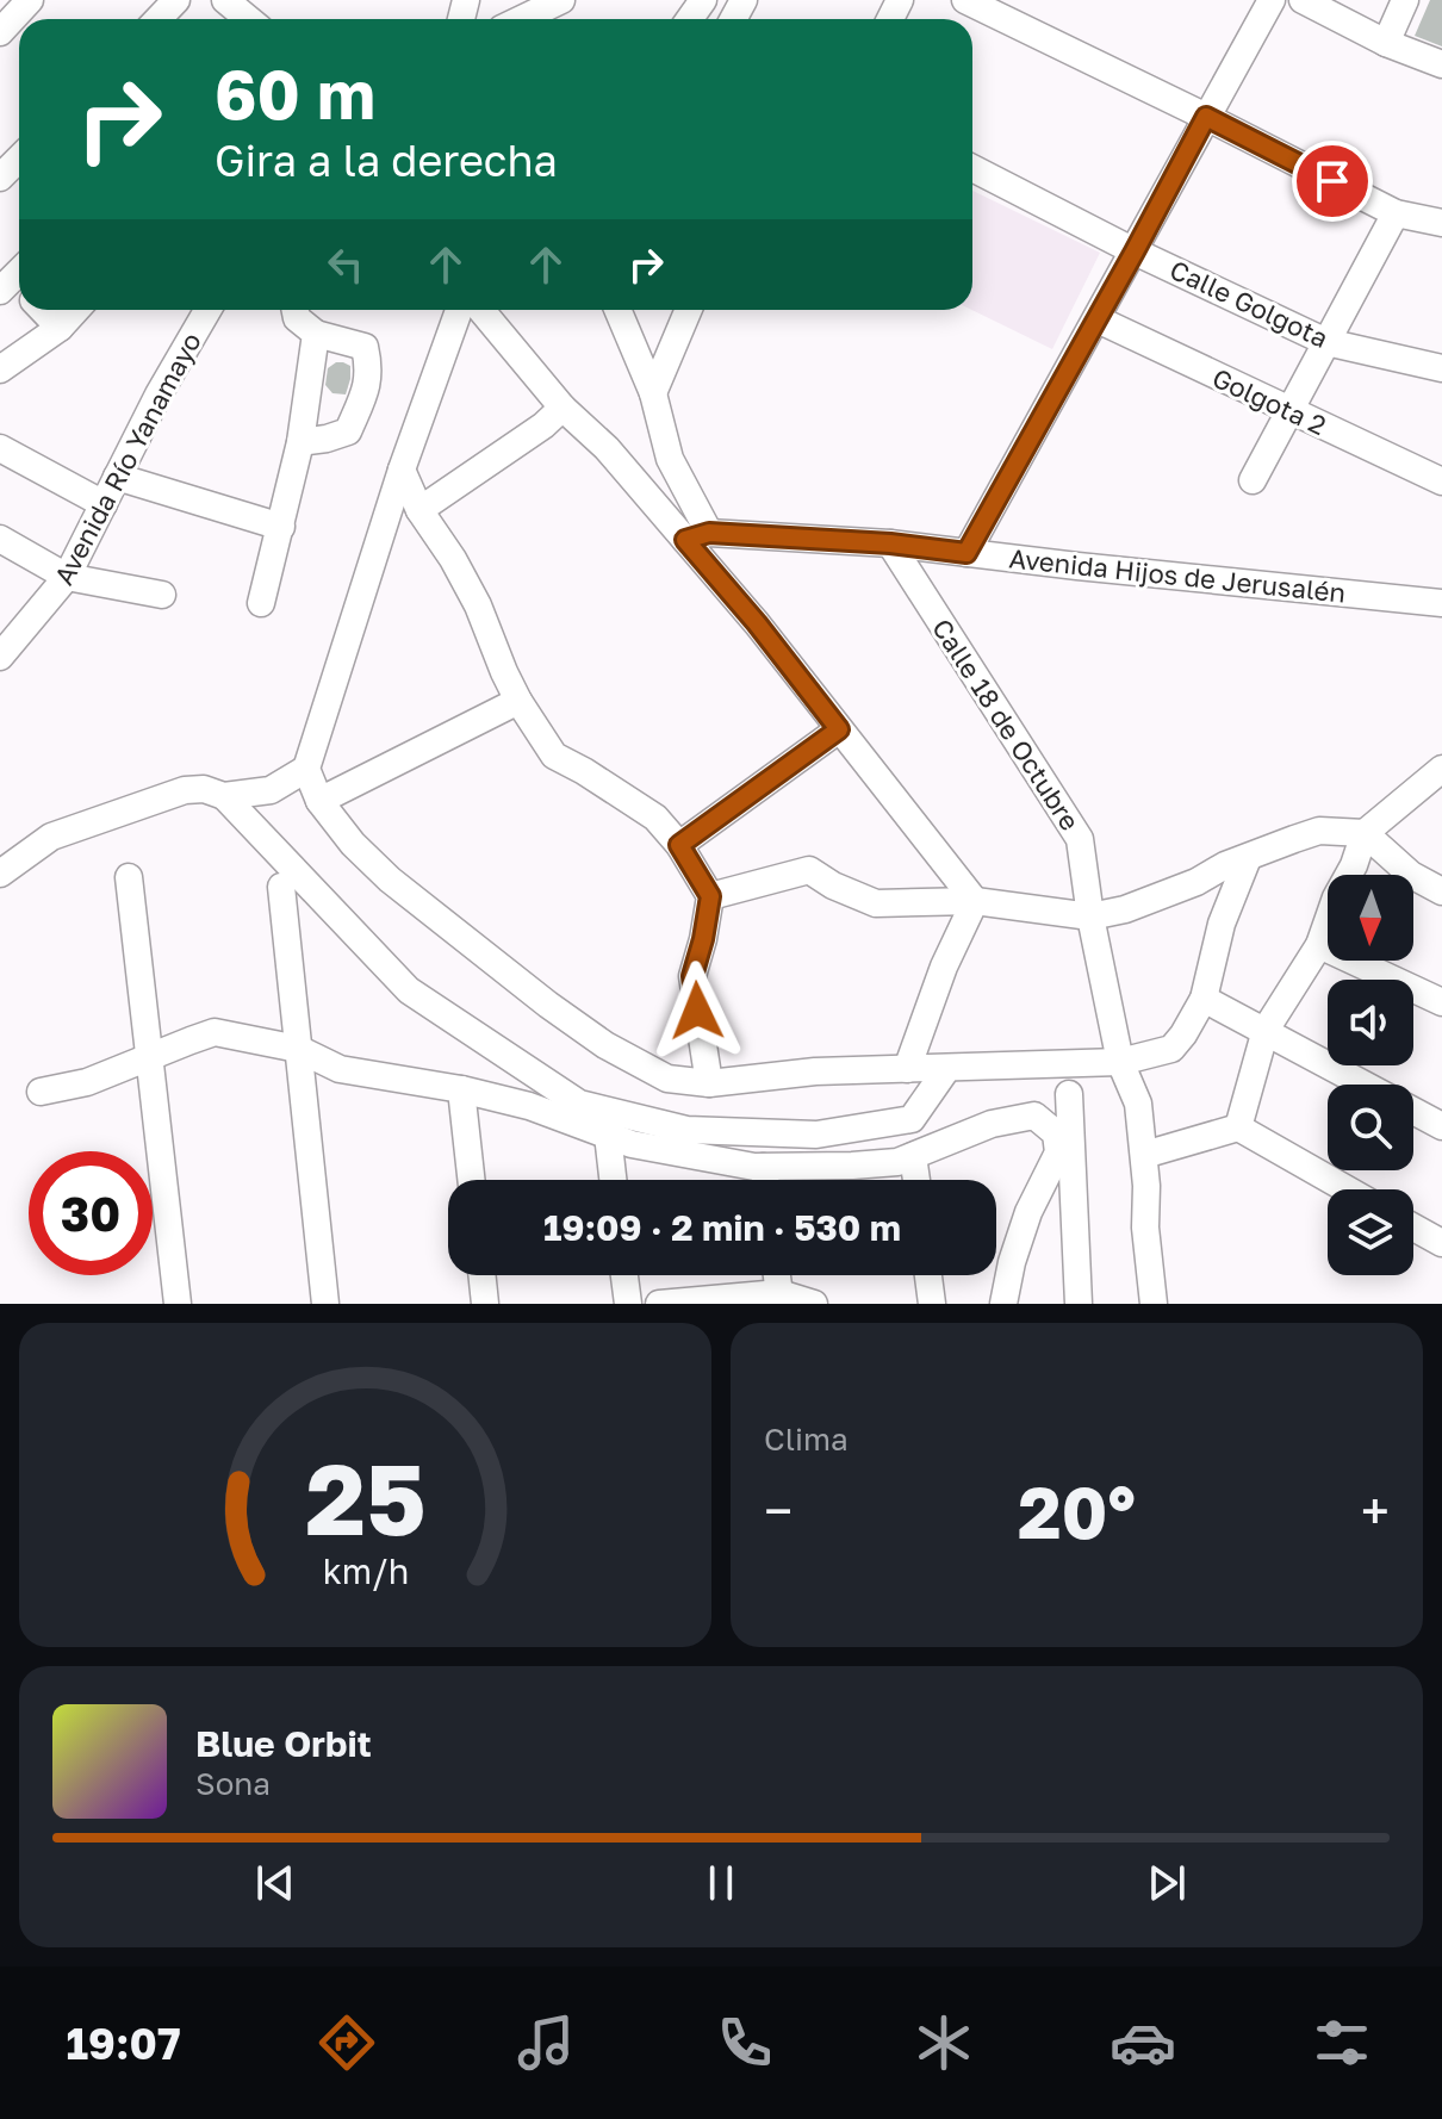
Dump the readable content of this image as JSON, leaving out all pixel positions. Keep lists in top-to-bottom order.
{
  "streets": {
    "street": [
      "Calle Golgota",
      "Golgota 2",
      "Avenida Río Yanamayo",
      "Avenida Hijos de Jerusalén",
      "Calle 18 de Octubre"
    ]
  },
  "crossings": [
    ["Avenida Hijos de Jerusalén", "Calle 18 de Octubre"]
  ],
  "north": "bottom",
  "page": {
    "turn": ["60 m", "Gira a la derecha"],
    "limit": "30",
    "trip": "19:09 · 2 min · 530 m",
    "tile": "Clima",
    "heat": ["−", "20°", "+"],
    "song": ["Blue Orbit", "Sona"],
    "tabs": "19:07",
    "gauge": ["25", "km/h"]
  }
}
